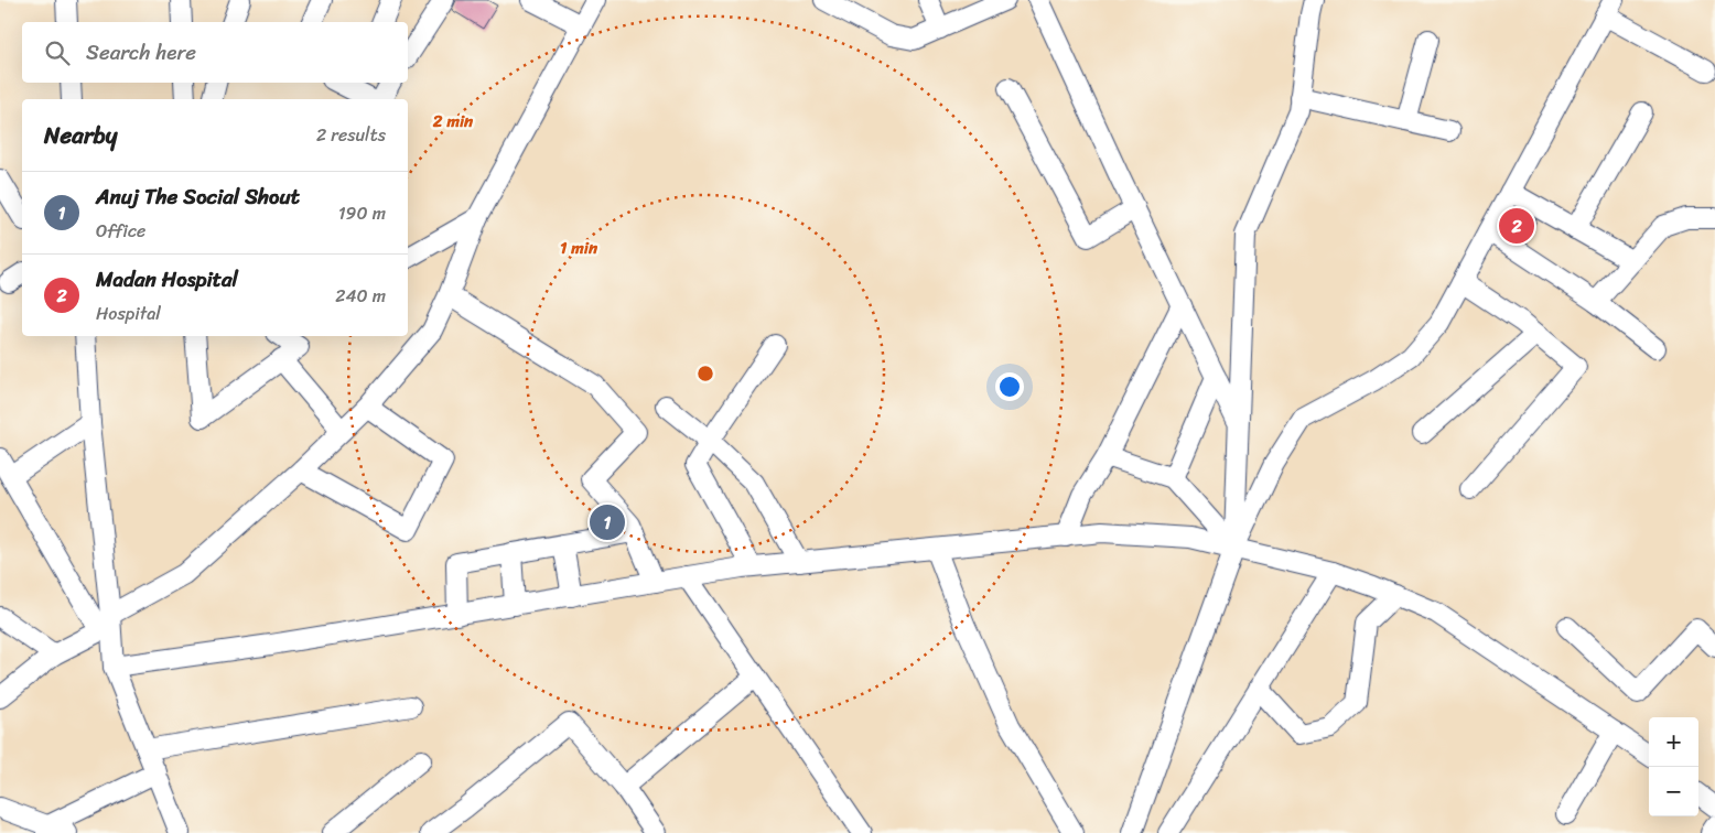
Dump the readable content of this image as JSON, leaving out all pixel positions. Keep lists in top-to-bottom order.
{
  "page": {
    "search": "Search here",
    "heading": ["Nearby", "2 results"],
    "list": [
      {
        "mark": "1",
        "name": "Anuj The Social Shout",
        "note": "Office",
        "value": "190 m"
      },
      {
        "mark": "2",
        "name": "Madan Hospital",
        "note": "Hospital",
        "value": "240 m"
      }
    ],
    "pins": ["2", "1"],
    "map_buttons": ["+", "−"]
  },
  "rings": ["2 min", "1 min"]
}
